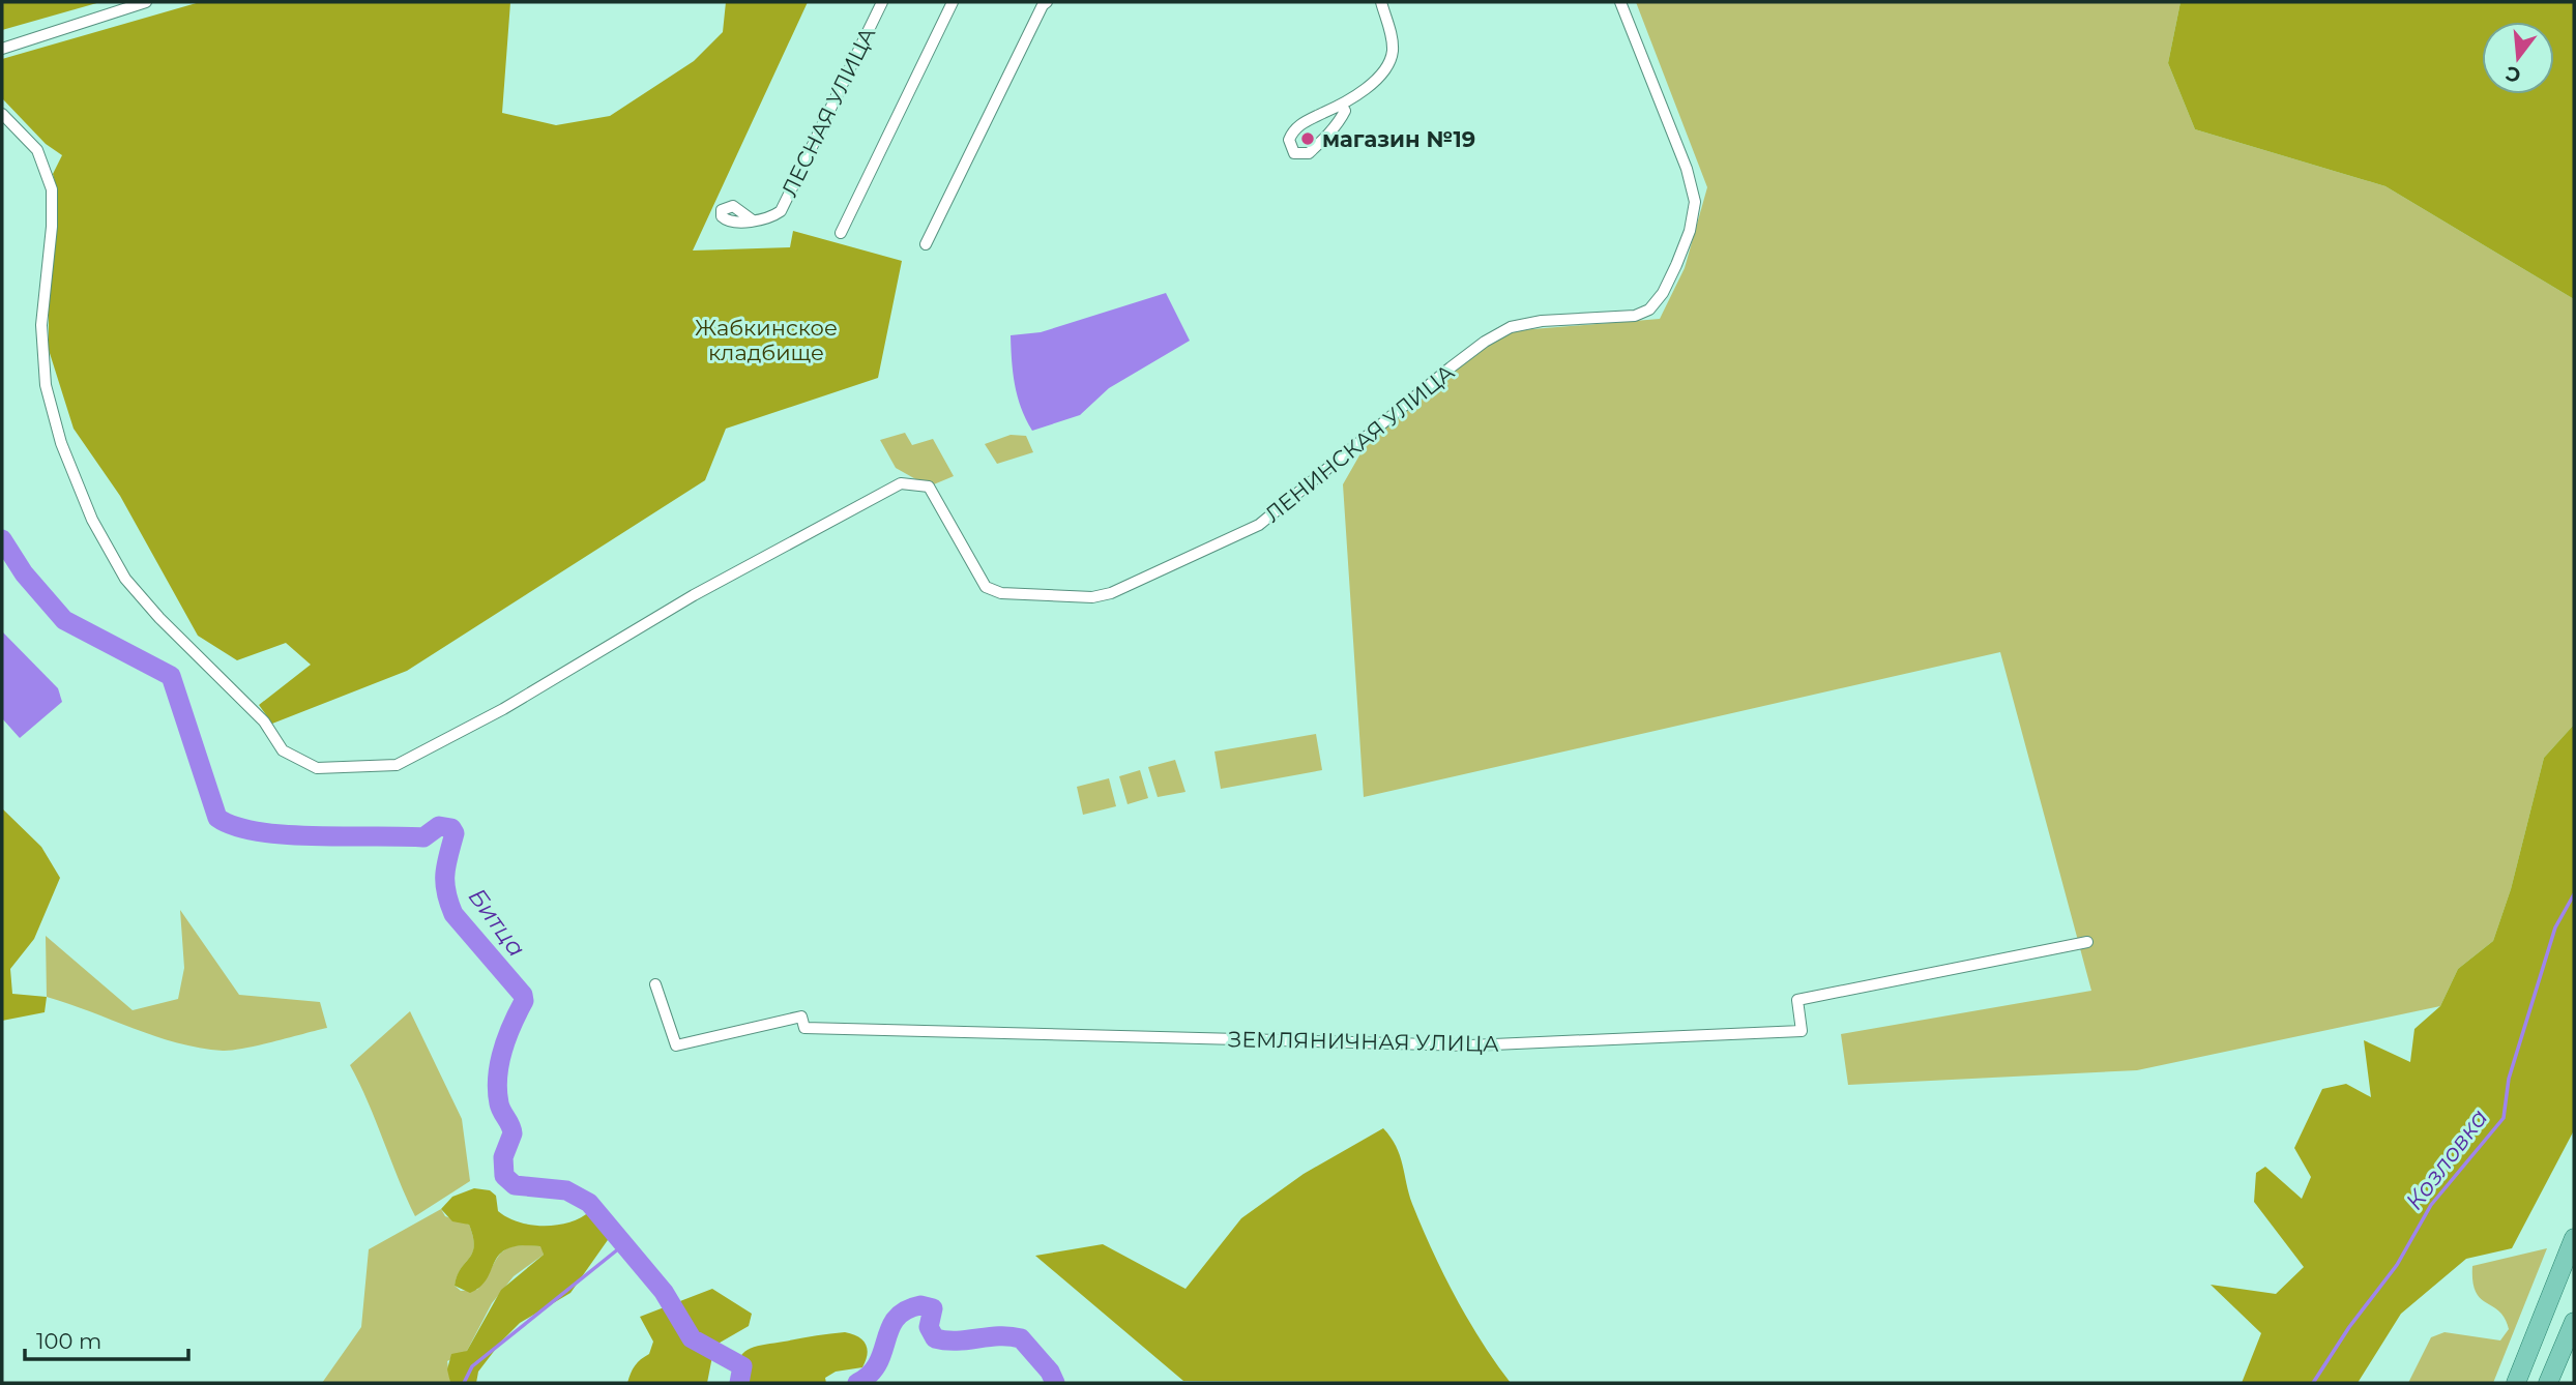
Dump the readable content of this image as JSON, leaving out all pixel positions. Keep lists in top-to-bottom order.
{
  "streets": {
    "street": ["ЛЕСНАЯ УЛИЦА", "ЛЕНИНСКАЯ УЛИЦА", "ЗЕМЛЯНИЧНАЯ УЛИЦА"]
  },
  "water": ["Битца", "Козловка"],
  "parks": ["Жабкинское кладбище"],
  "places": ["магазин №19"],
  "scale_bar": "100 m",
  "north": "bottom"
}
